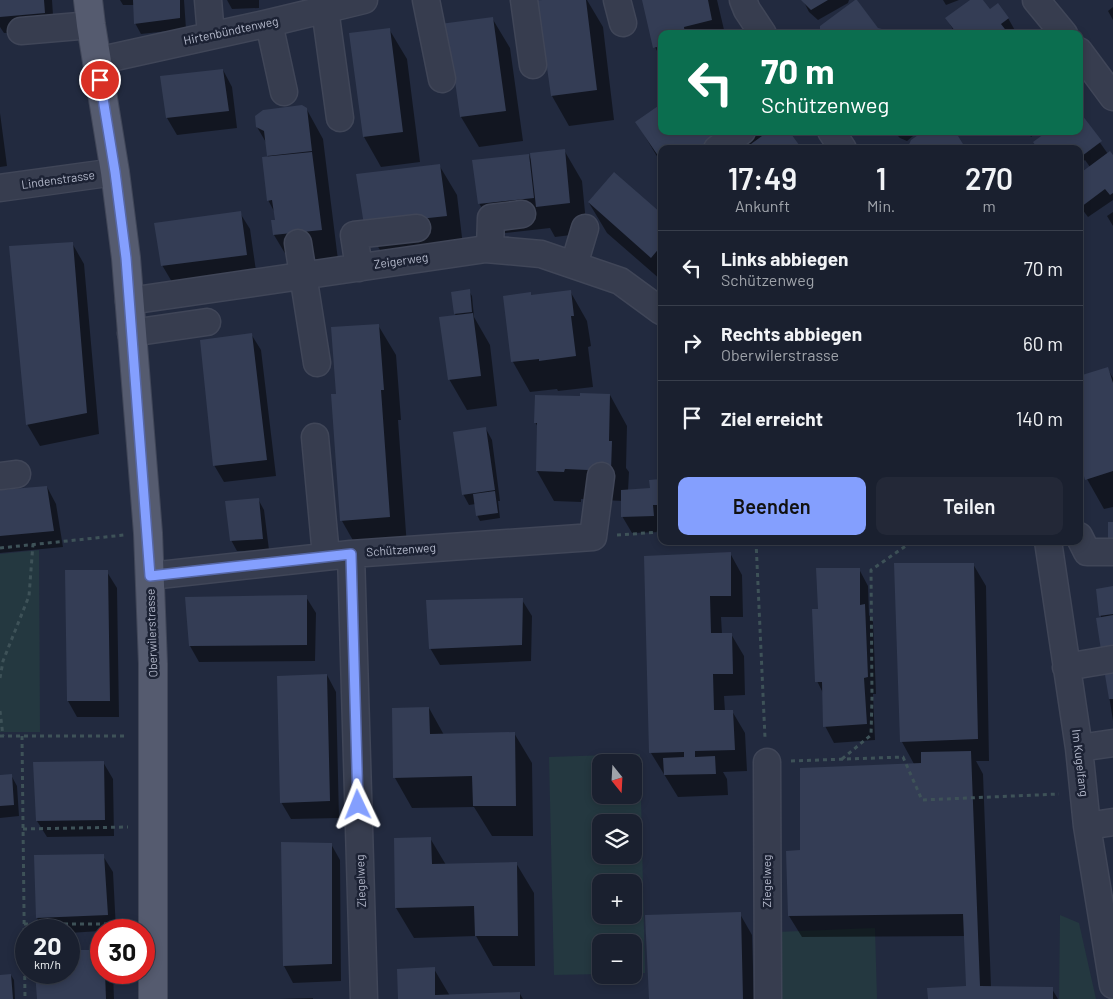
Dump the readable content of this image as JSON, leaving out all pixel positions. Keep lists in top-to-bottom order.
{
  "streets": {
    "main road": ["Oberwilerstrasse"],
    "street": [
      "Hirtenbündtenweg",
      "Lindenstrasse",
      "Zeigerweg",
      "Schützenweg",
      "Im Kugelfang",
      "Ziegelweg"
    ]
  },
  "crossings": [
    ["Hirtenbündtenweg", "Oberwilerstrasse"],
    ["Lindenstrasse", "Oberwilerstrasse"],
    ["Zeigerweg", "Oberwilerstrasse"],
    ["Schützenweg", "Oberwilerstrasse"],
    ["Schützenweg", "Ziegelweg"]
  ],
  "north": "bottom",
  "page": {
    "turn": ["70 m", "Schützenweg"],
    "eta": [
      "17:49",
      "Ankunft",
      "1",
      "Min.",
      "270",
      "m"
    ],
    "list": [
      {
        "name": "Links abbiegen",
        "note": "Schützenweg",
        "value": "70 m"
      },
      {
        "name": "Rechts abbiegen",
        "note": "Oberwilerstrasse",
        "value": "60 m"
      },
      {
        "name": "Ziel erreicht",
        "value": "140 m"
      }
    ],
    "buttons": ["Beenden", "Teilen"],
    "map_buttons": ["+", "−"],
    "speed": "20 km/h",
    "limit": "30"
  }
}
